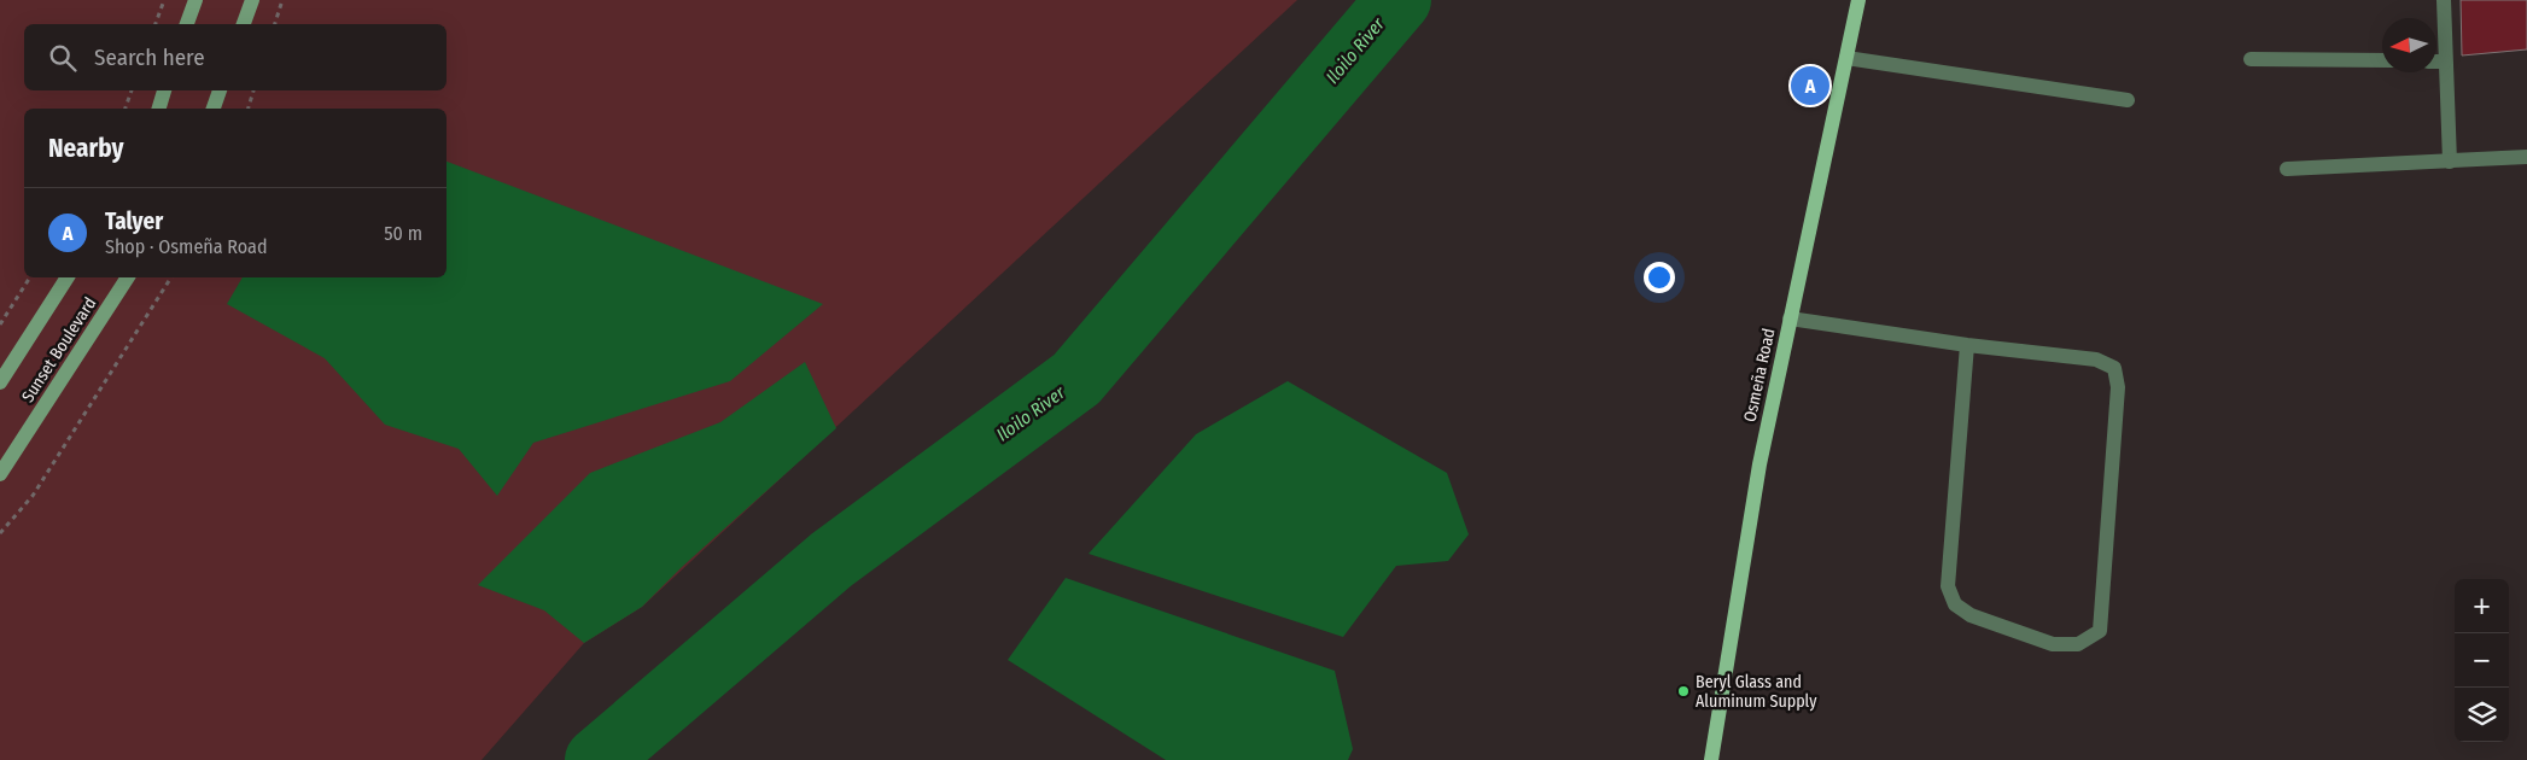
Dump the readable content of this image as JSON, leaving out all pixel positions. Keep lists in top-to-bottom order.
{
  "streets": {
    "main road": ["Sunset Boulevard", "Osmeña Road"]
  },
  "water": ["Iloilo River"],
  "places": ["Beryl Glass and Aluminum Supply"],
  "north": "left",
  "page": {
    "search": "Search here",
    "pins": "A",
    "heading": "Nearby",
    "list": [
      {
        "mark": "A",
        "name": "Talyer",
        "note": "Shop · Osmeña Road",
        "value": "50 m"
      }
    ],
    "map_buttons": ["+", "−"]
  }
}
